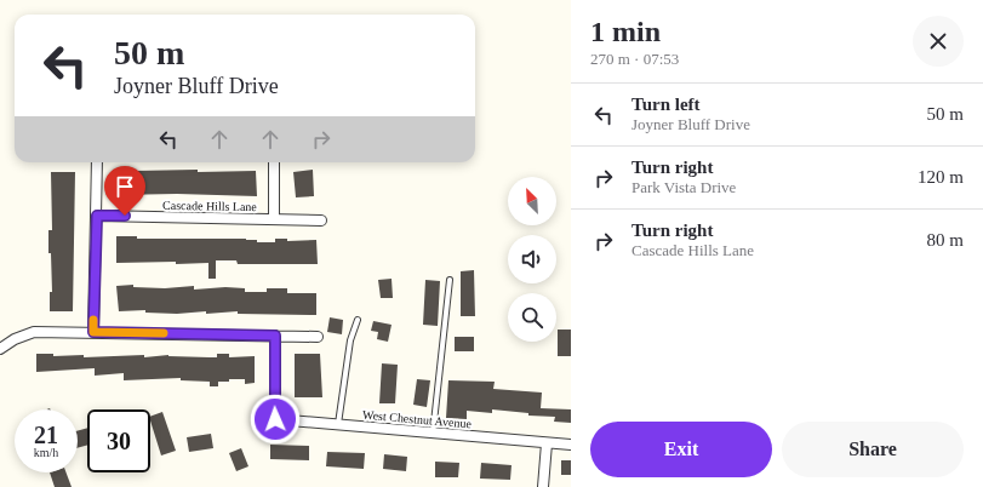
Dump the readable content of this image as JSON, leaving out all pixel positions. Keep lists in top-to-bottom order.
{
  "streets": {
    "street": ["Cascade Hills Lane", "West Chestnut Avenue"]
  },
  "north": "top left",
  "page": {
    "heading": ["1 min", "270 m · 07:53"],
    "turn": ["50 m", "Joyner Bluff Drive"],
    "list": [
      {
        "name": "Turn left",
        "note": "Joyner Bluff Drive",
        "value": "50 m"
      },
      {
        "name": "Turn right",
        "note": "Park Vista Drive",
        "value": "120 m"
      },
      {
        "name": "Turn right",
        "note": "Cascade Hills Lane",
        "value": "80 m"
      }
    ],
    "speed": "21 km/h",
    "limit": "30",
    "buttons": ["Exit", "Share"]
  }
}
